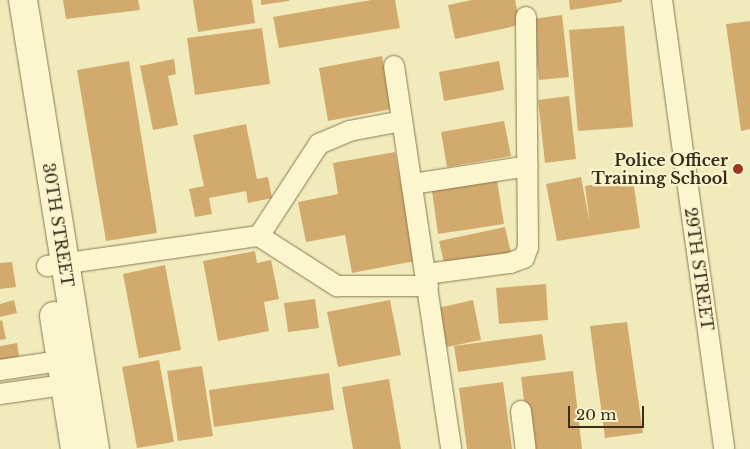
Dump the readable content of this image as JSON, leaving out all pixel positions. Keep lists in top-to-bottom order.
{
  "streets": {
    "main road": ["30TH STREET"],
    "street": ["29TH STREET"]
  },
  "places": ["Police Officer Training School"],
  "scale_bar": "20 m"
}
